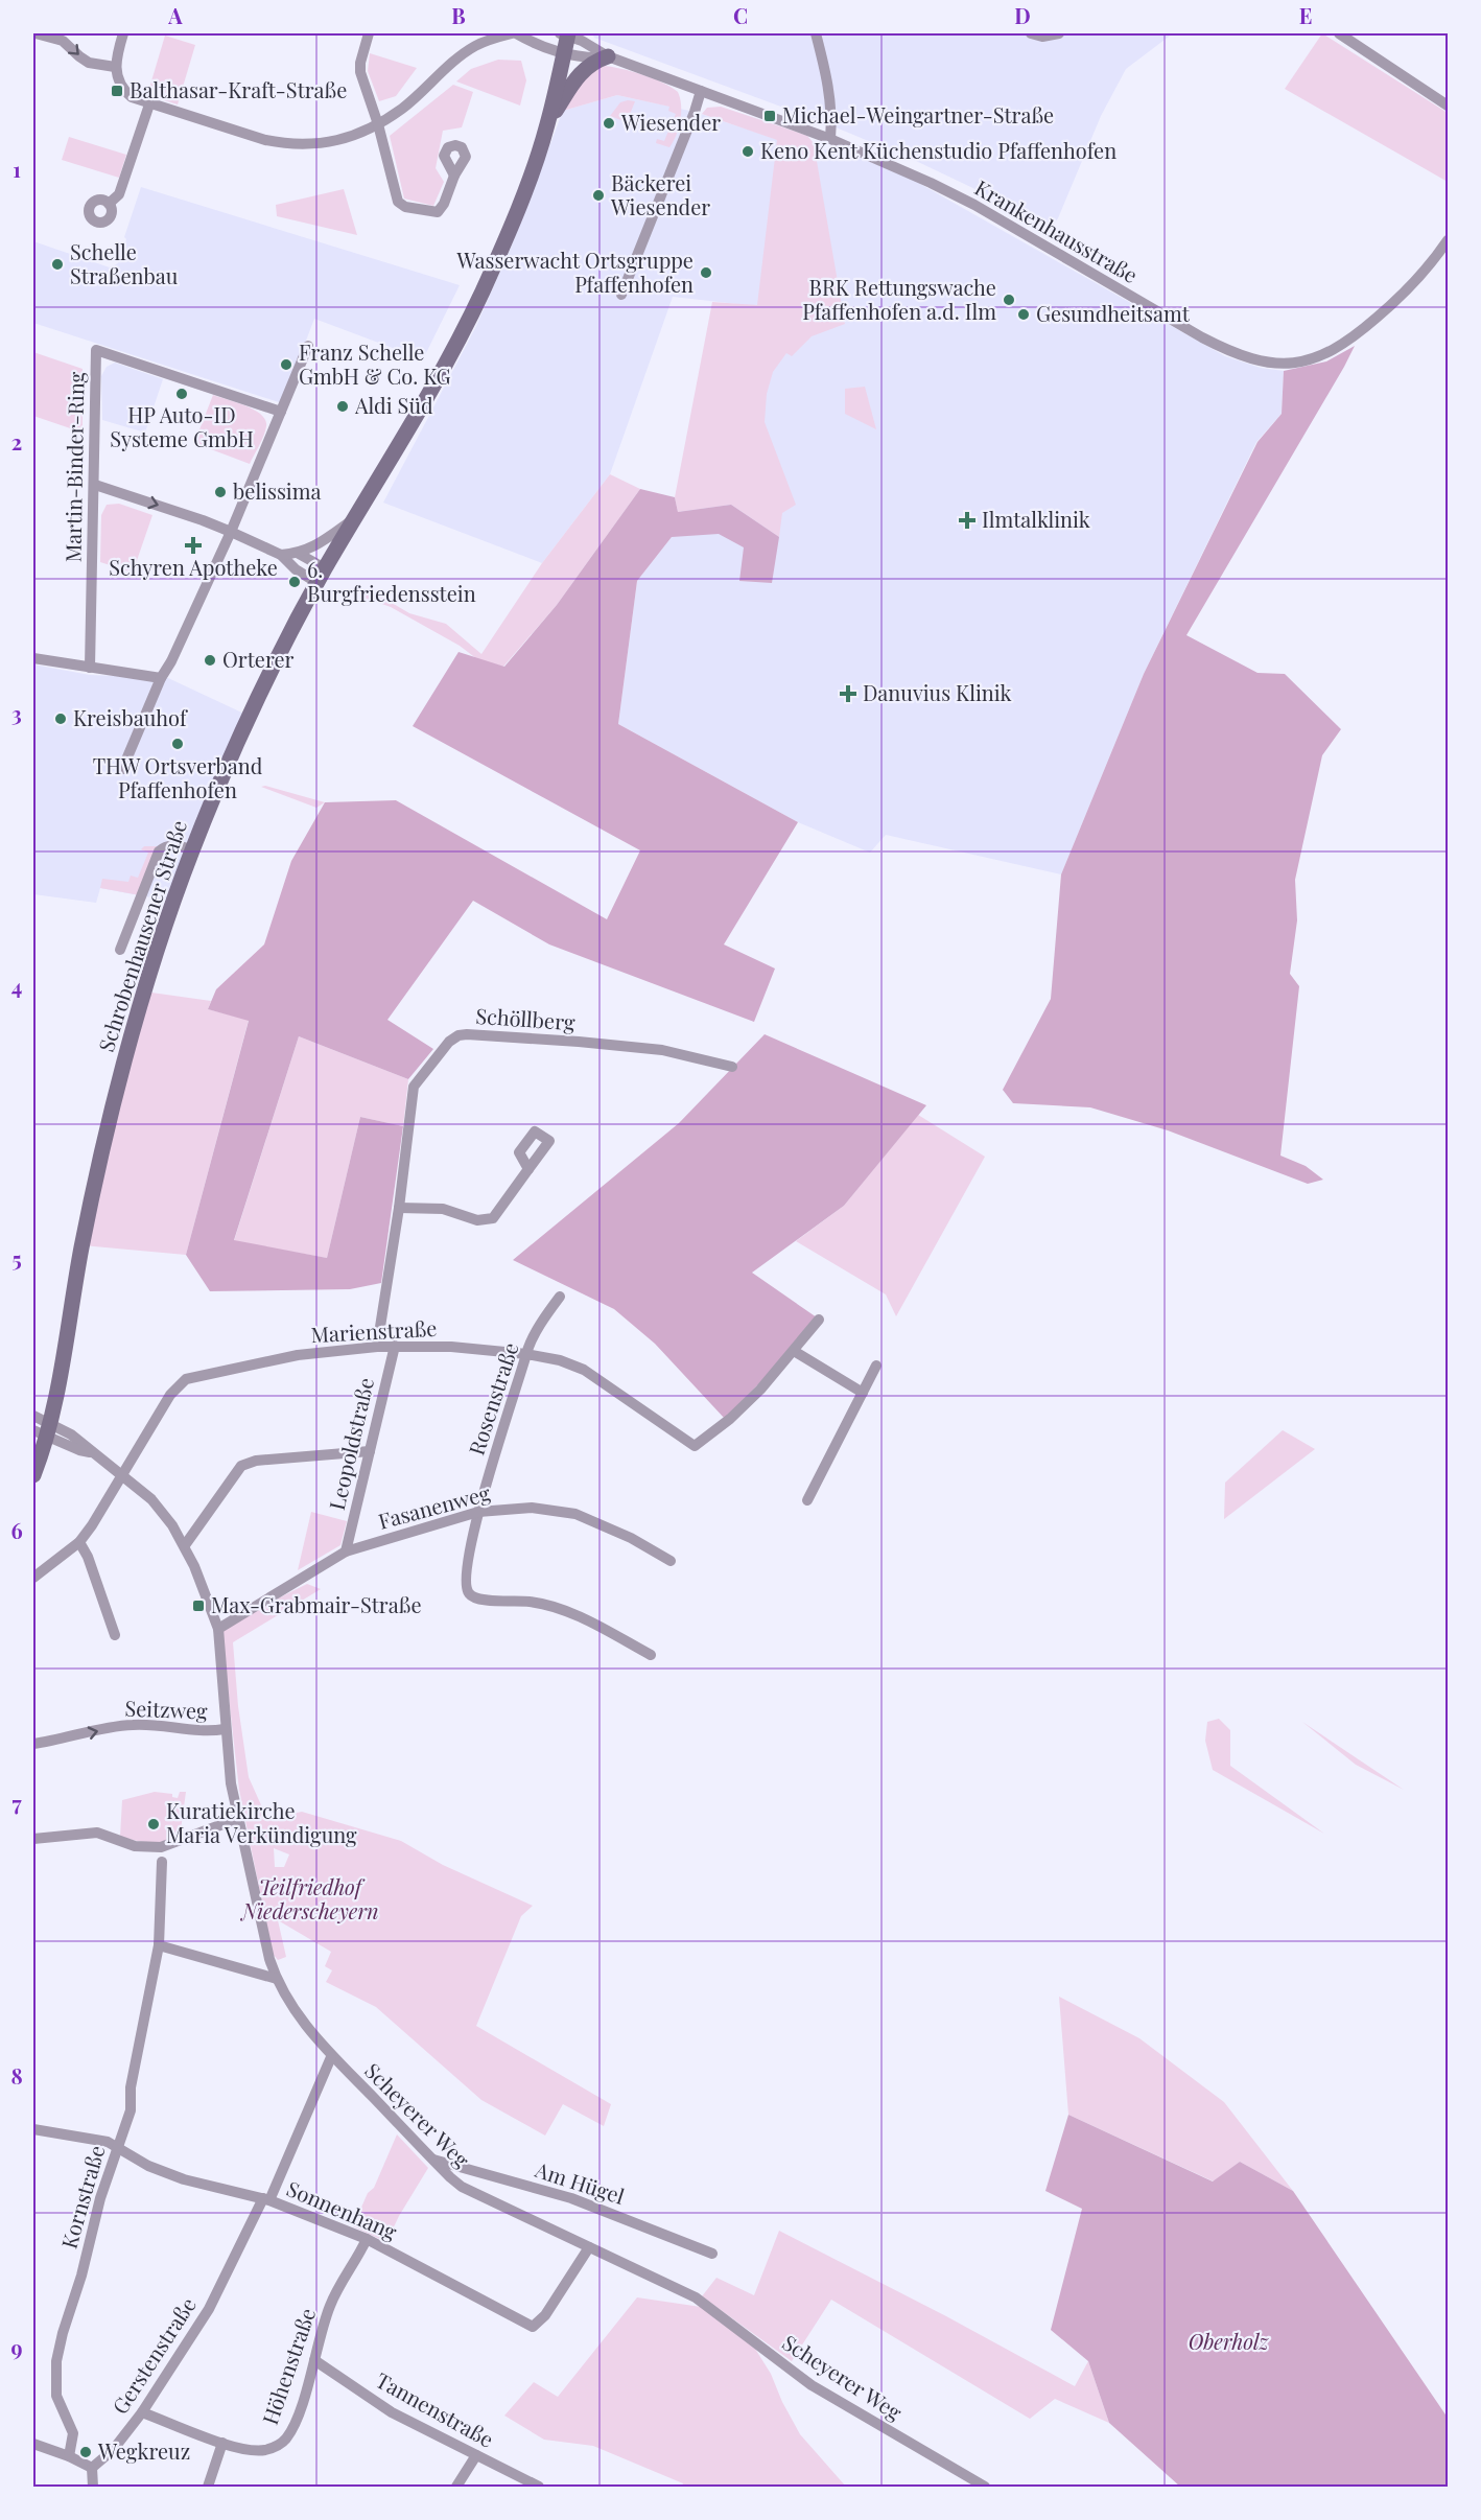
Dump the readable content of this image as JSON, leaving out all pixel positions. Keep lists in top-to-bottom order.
{
  "streets": {
    "main road": ["Schrobenhausener Straße"],
    "street": [
      "Krankenhausstraße",
      "Martin-Binder-Ring",
      "Schöllberg",
      "Marienstraße",
      "Rosenstraße",
      "Leopoldstraße",
      "Fasanenweg",
      "Seitzweg",
      "Scheyerer Weg",
      "Am Hügel",
      "Kornstraße",
      "Sonnenhang",
      "Gerstenstraße",
      "Höhenstraße",
      "Tannenstraße"
    ]
  },
  "crossings": [
    ["Krankenhausstraße", "Schrobenhausener Straße"],
    ["Schöllberg", "Marienstraße"],
    ["Marienstraße", "Rosenstraße"],
    ["Marienstraße", "Leopoldstraße"],
    ["Rosenstraße", "Fasanenweg"],
    ["Leopoldstraße", "Fasanenweg"],
    ["Scheyerer Weg", "Am Hügel"],
    ["Scheyerer Weg", "Sonnenhang"],
    ["Scheyerer Weg", "Gerstenstraße"],
    ["Kornstraße", "Sonnenhang"],
    ["Sonnenhang", "Gerstenstraße"],
    ["Sonnenhang", "Höhenstraße"],
    ["Gerstenstraße", "Höhenstraße"],
    ["Höhenstraße", "Tannenstraße"]
  ],
  "parks": ["Teilfriedhof Niederscheyern", "Oberholz"],
  "places": {
    "transit": ["Balthasar-Kraft-Straße", "Michael-Weingartner-Straße", "Max-Grabmair-Straße"],
    "other": [
      "Wiesender",
      "Keno Kent Küchenstudio Pfaffenhofen",
      "Bäckerei Wiesender",
      "Schelle Straßenbau",
      "Wasserwacht Ortsgruppe Pfaffenhofen",
      "BRK Rettungswache Pfaffenhofen a.d. Ilm",
      "Gesundheitsamt",
      "Franz Schelle GmbH & Co. KG",
      "HP Auto-ID Systeme GmbH",
      "Aldi Süd",
      "belissima",
      "6. Burgfriedensstein",
      "Orterer",
      "Kreisbauhof",
      "THW Ortsverband Pfaffenhofen",
      "Kuratiekirche Maria Verkündigung",
      "Wegkreuz"
    ],
    "health": ["Ilmtalklinik", "Schyren Apotheke", "Danuvius Klinik"]
  },
  "grid": {
    "columns": [
      "A",
      "B",
      "C",
      "D",
      "E"
    ],
    "rows": [
      "1",
      "2",
      "3",
      "4",
      "5",
      "6",
      "7",
      "8",
      "9"
    ]
  }
}
